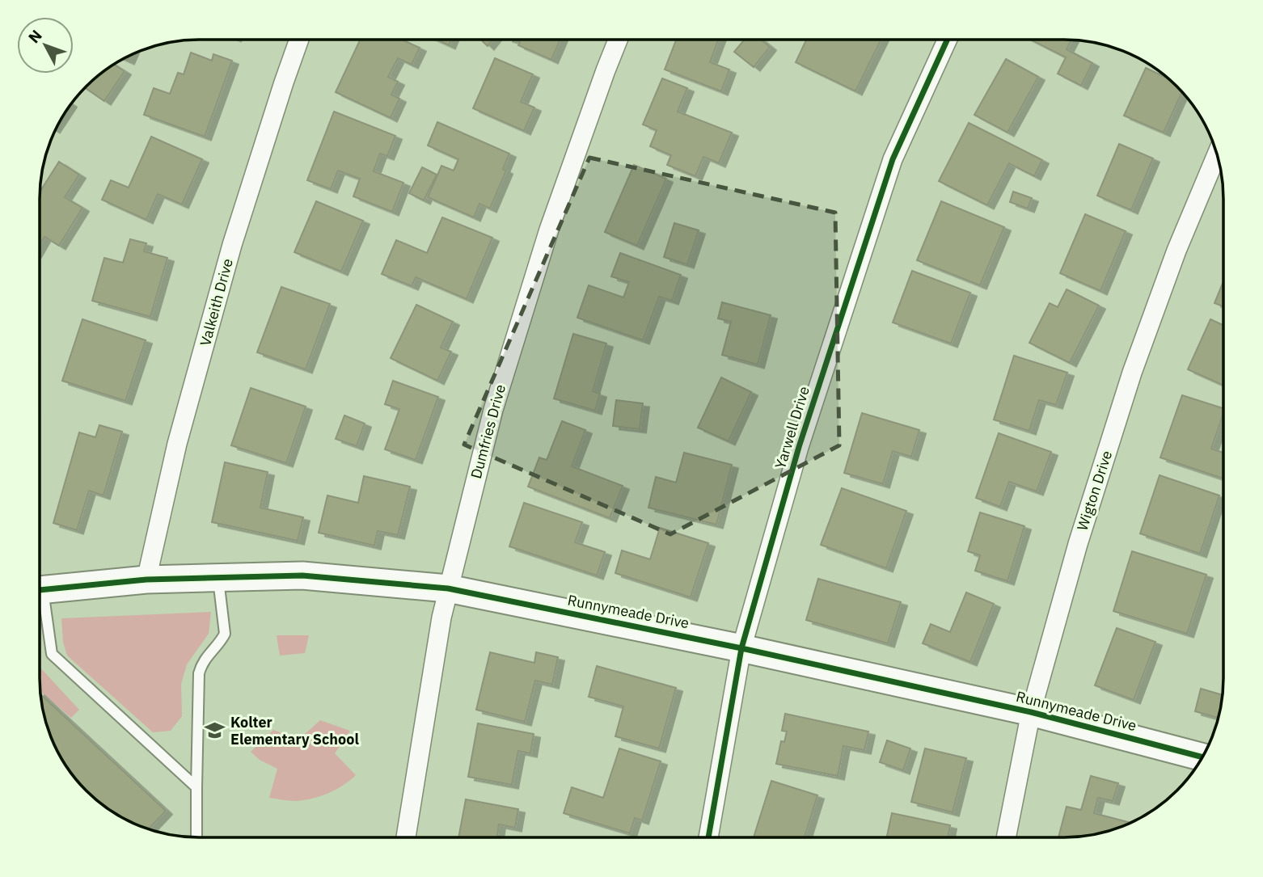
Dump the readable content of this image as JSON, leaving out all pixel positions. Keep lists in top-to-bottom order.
{
  "streets": {
    "street": [
      "Valkeith Drive",
      "Yarwell Drive",
      "Dumfries Drive",
      "Wigton Drive",
      "Runnymeade Drive"
    ]
  },
  "crossings": [
    ["Valkeith Drive", "Runnymeade Drive"],
    ["Yarwell Drive", "Runnymeade Drive"],
    ["Dumfries Drive", "Runnymeade Drive"],
    ["Wigton Drive", "Runnymeade Drive"]
  ],
  "places": {
    "school or university": ["Kolter Elementary School"]
  },
  "north": "top left"
}
